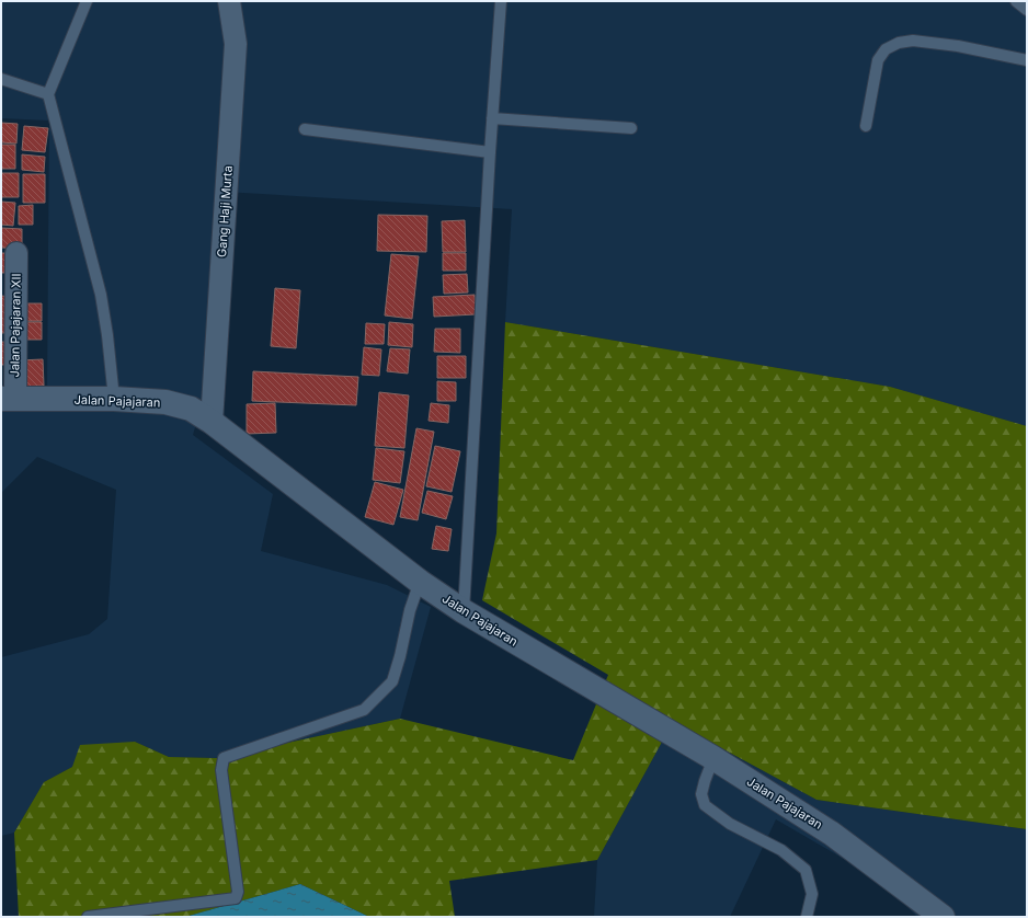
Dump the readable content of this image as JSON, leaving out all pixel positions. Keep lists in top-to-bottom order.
{
  "streets": {
    "main road": ["Jalan Pajajaran"],
    "street": ["Gang Haji Murta", "Jalan Pajajaran XII"]
  },
  "crossings": [
    ["Gang Haji Murta", "Jalan Pajajaran"],
    ["Jalan Pajajaran XII", "Jalan Pajajaran"]
  ]
}
